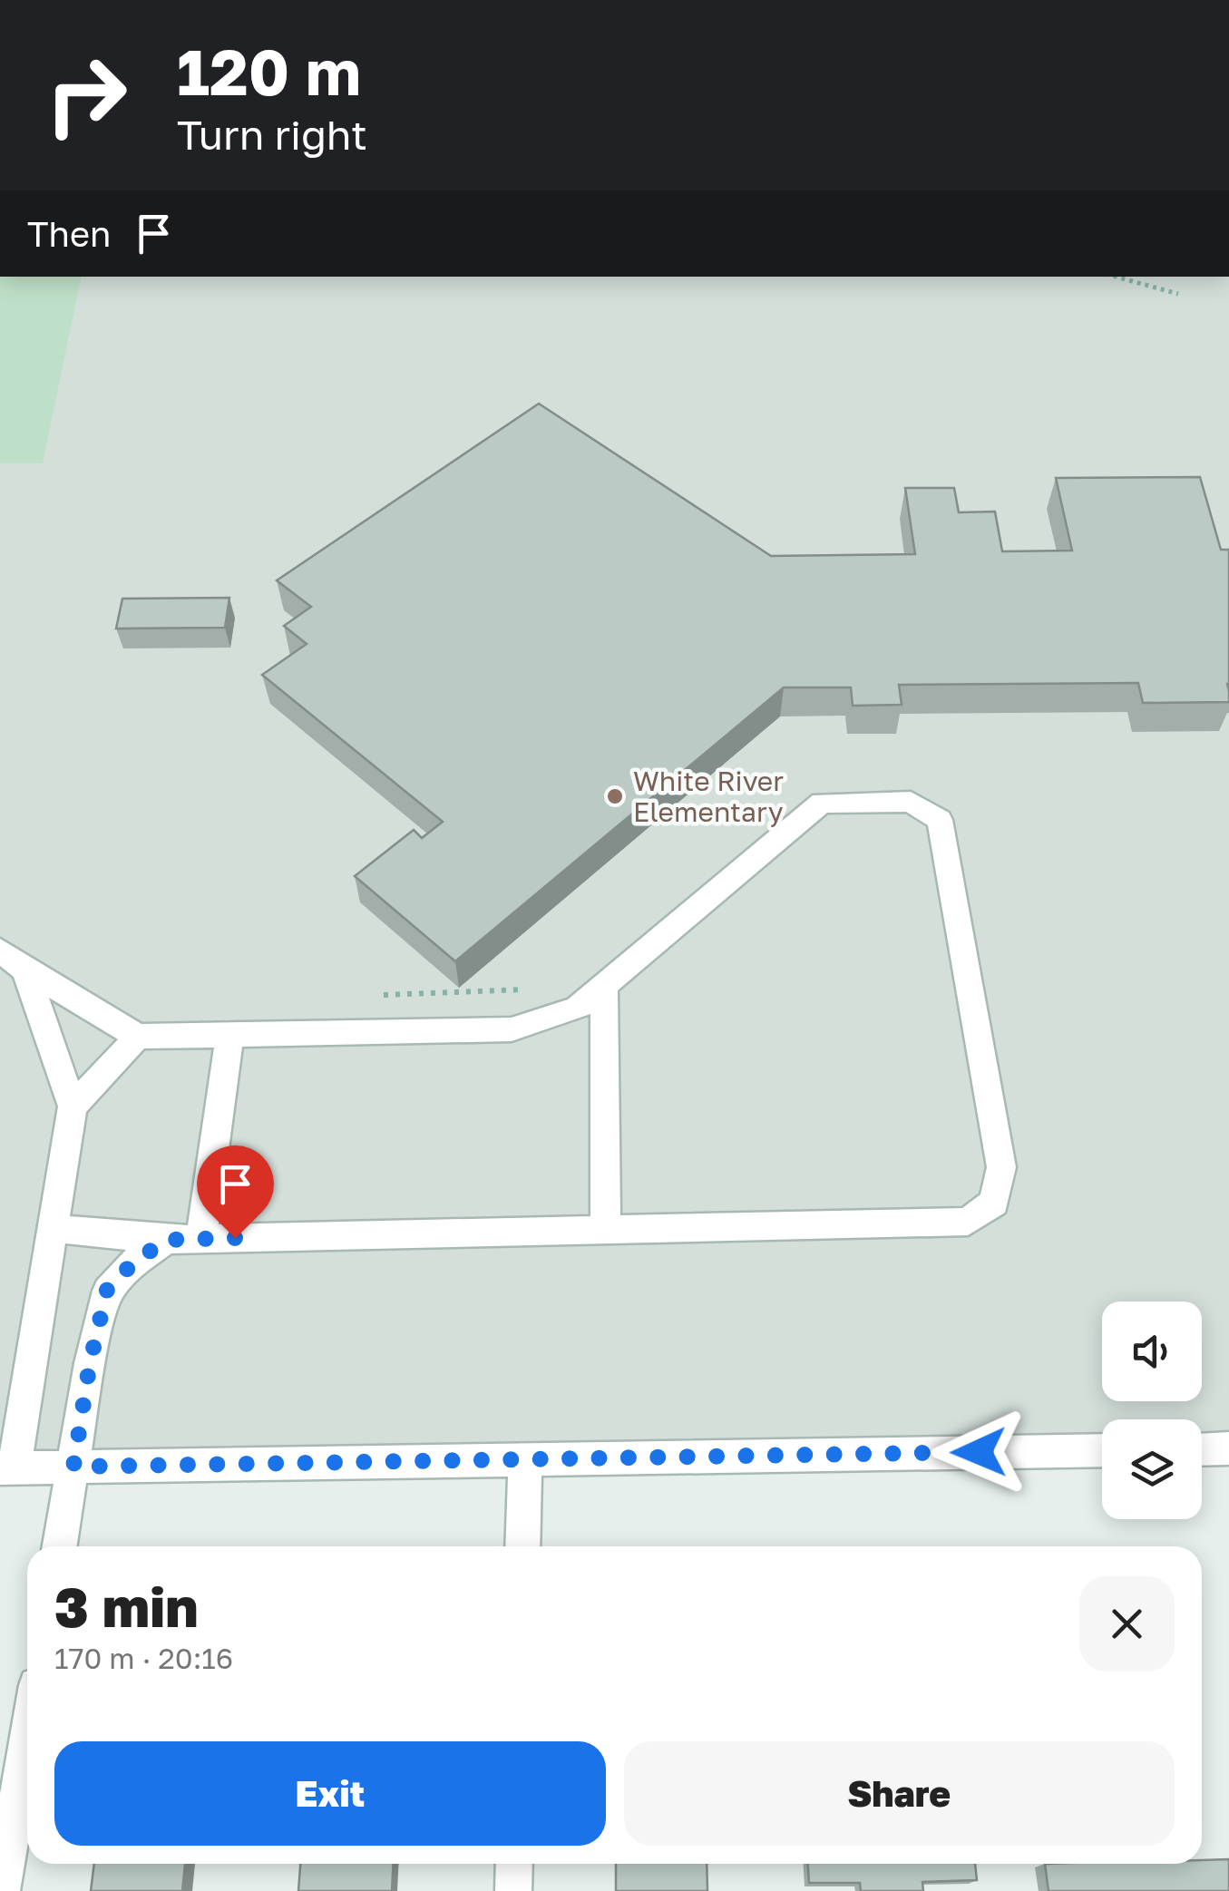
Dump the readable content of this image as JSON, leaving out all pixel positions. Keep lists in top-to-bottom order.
{
  "places": ["White River Elementary"],
  "page": {
    "turn": ["120 m", "Turn right"],
    "then": "Then",
    "heading": ["3 min", "170 m · 20:16"],
    "buttons": ["Exit", "Share"]
  }
}
